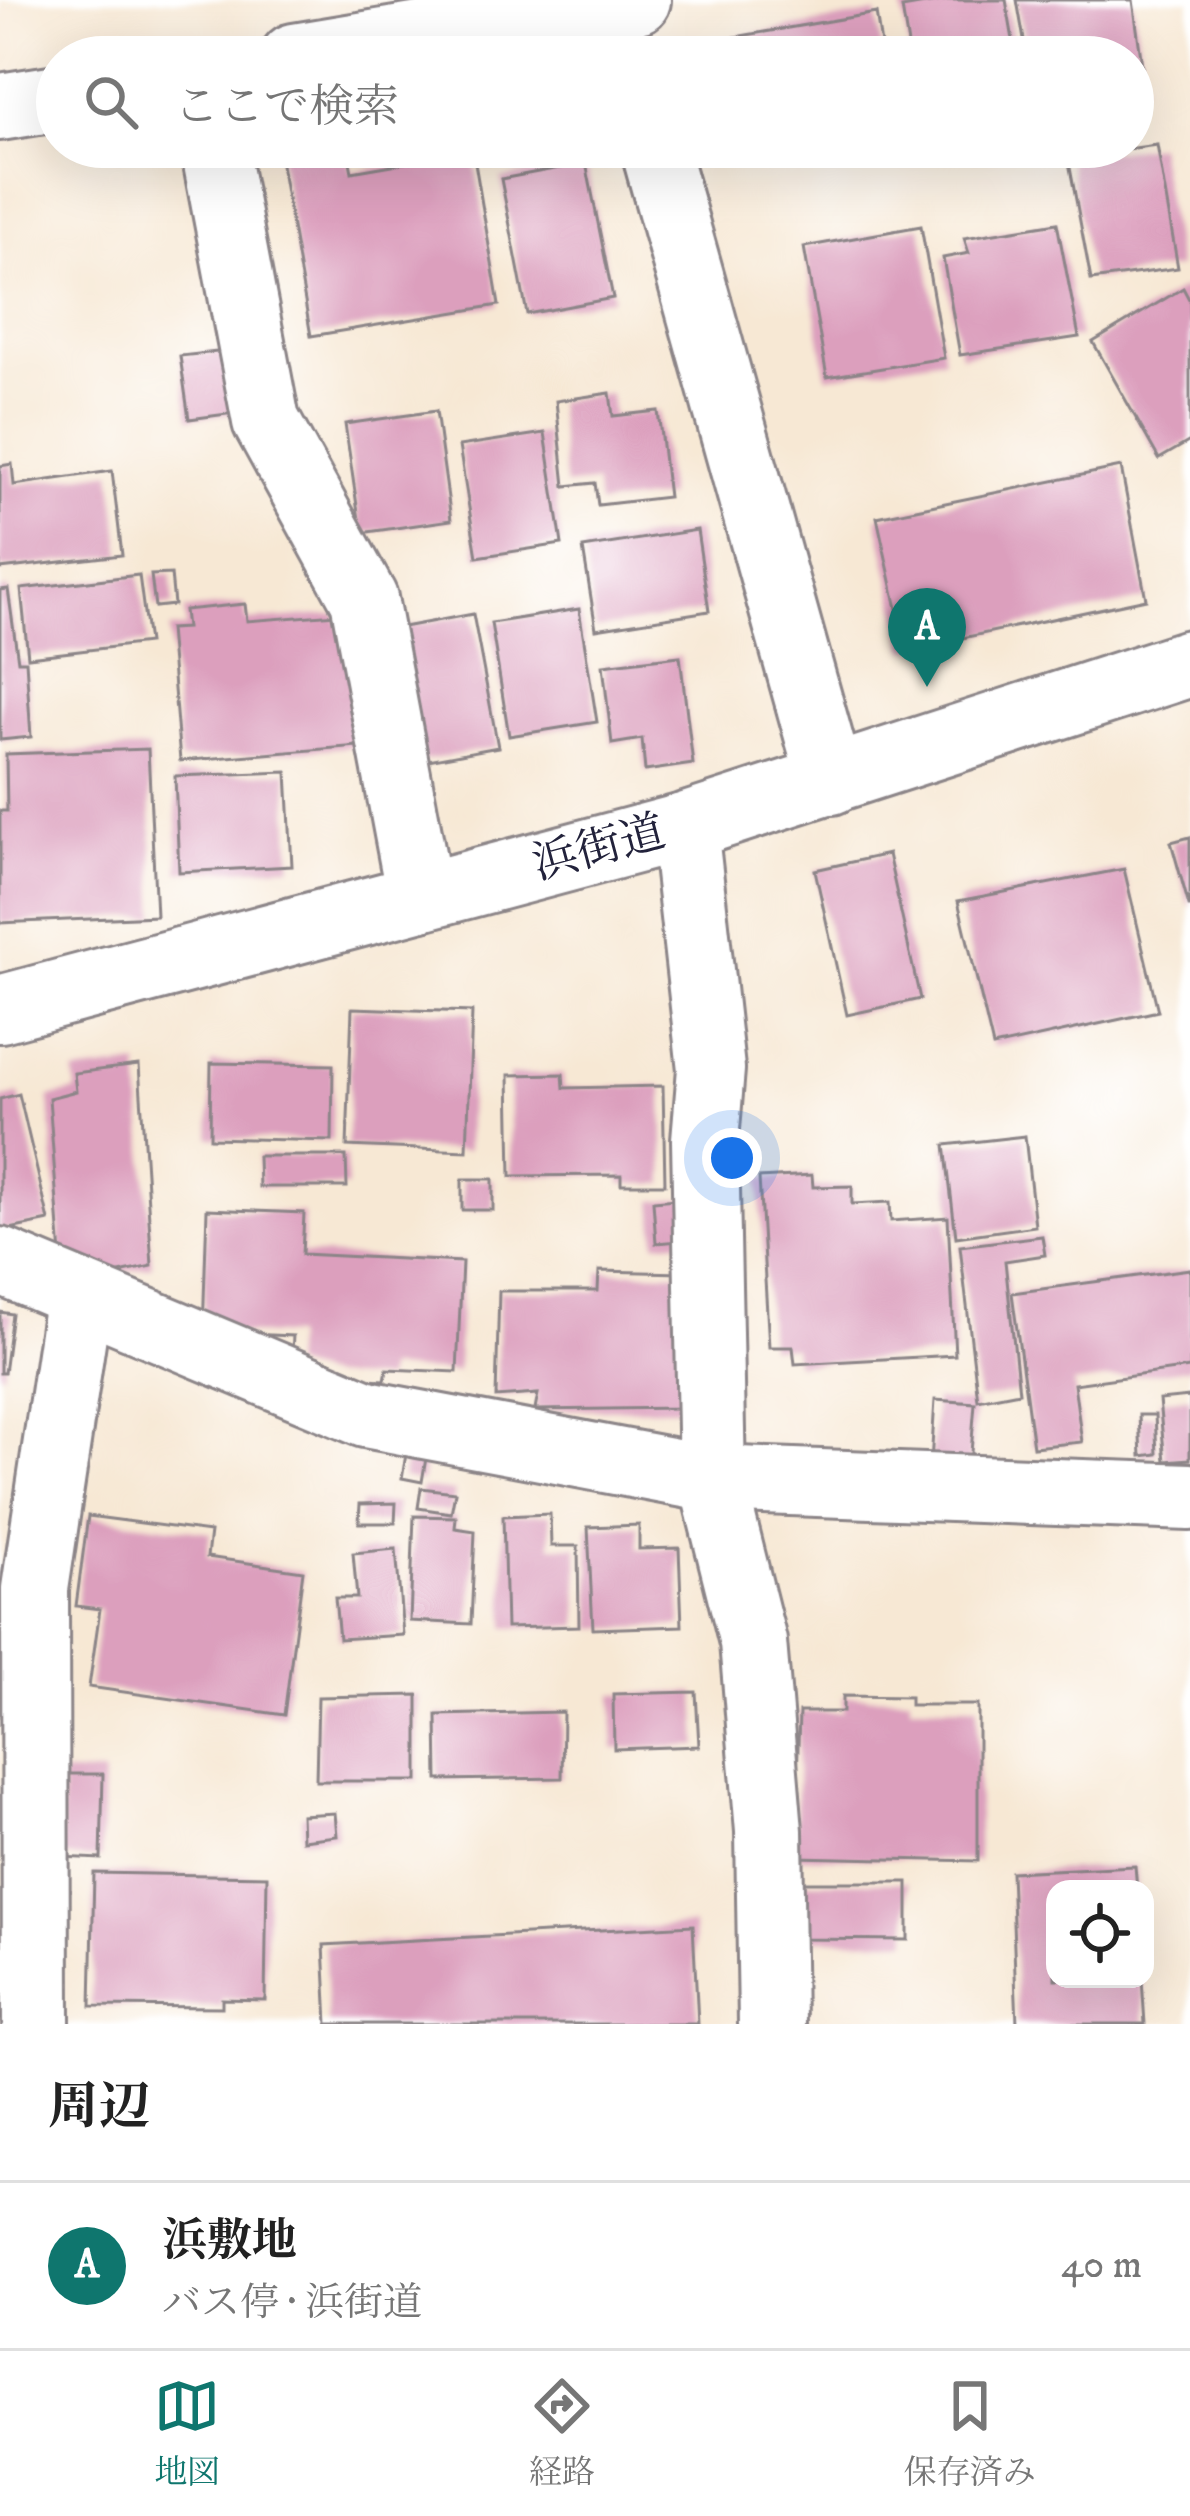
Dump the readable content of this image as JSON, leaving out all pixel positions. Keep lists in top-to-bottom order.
{
  "streets": {
    "street": ["浜街道"]
  },
  "page": {
    "search": "ここで検索",
    "pins": "A",
    "heading": "周辺",
    "list": [
      {
        "mark": "A",
        "name": "浜敷地",
        "note": "バス停 · 浜街道",
        "value": "40 m"
      }
    ],
    "nav": ["地図", "経路", "保存済み"]
  }
}
